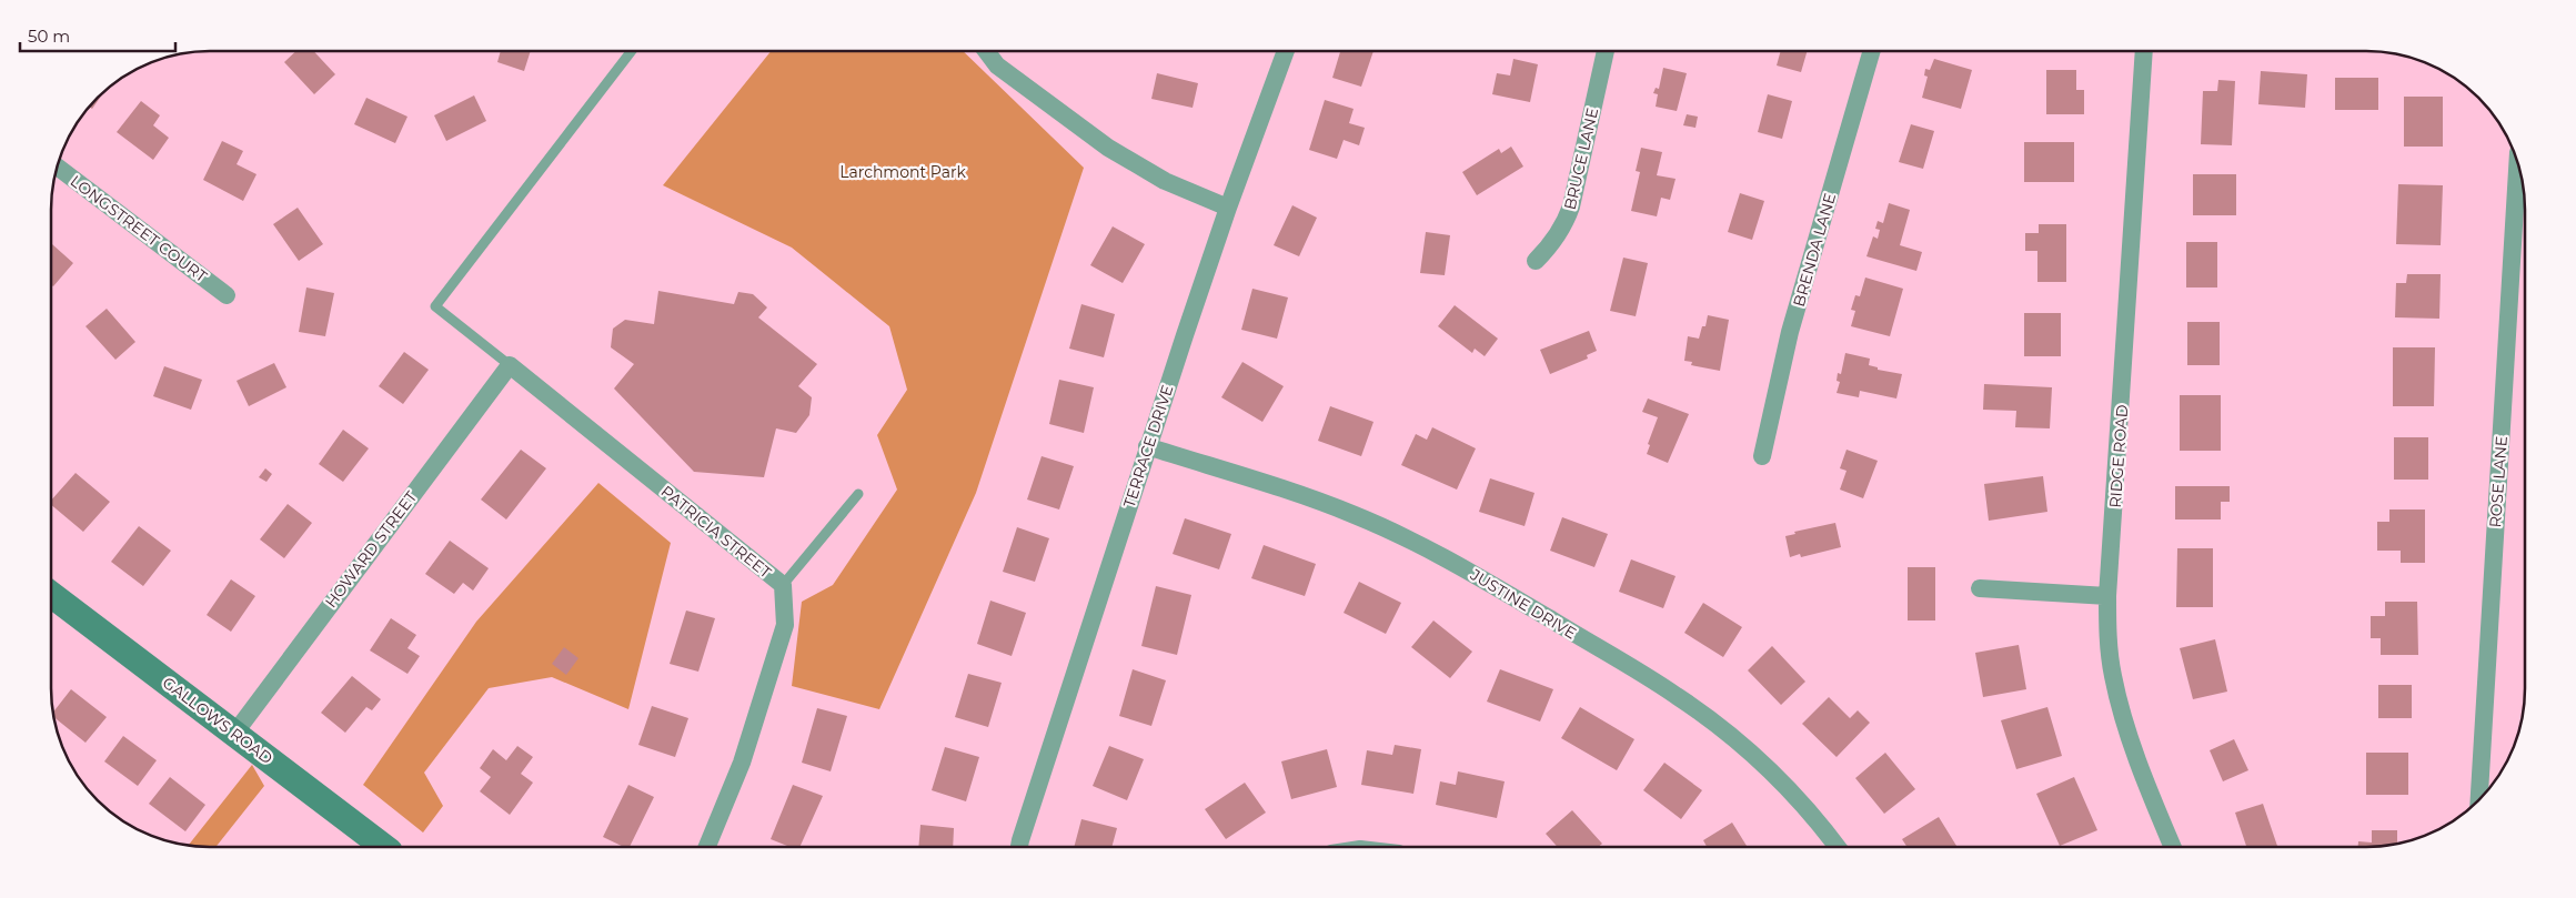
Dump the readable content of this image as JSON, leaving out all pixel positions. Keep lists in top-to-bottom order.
{
  "streets": {
    "main road": ["GALLOWS ROAD"],
    "street": [
      "BRUCE LANE",
      "LONGSTREET COURT",
      "BRENDA LANE",
      "TERRACE DRIVE",
      "RIDGE ROAD",
      "ROSE LANE",
      "PATRICIA STREET",
      "HOWARD STREET",
      "JUSTINE DRIVE"
    ]
  },
  "crossings": [
    ["TERRACE DRIVE", "JUSTINE DRIVE"],
    ["PATRICIA STREET", "HOWARD STREET"],
    ["HOWARD STREET", "GALLOWS ROAD"]
  ],
  "parks": ["Larchmont Park"],
  "scale_bar": "50 m"
}
